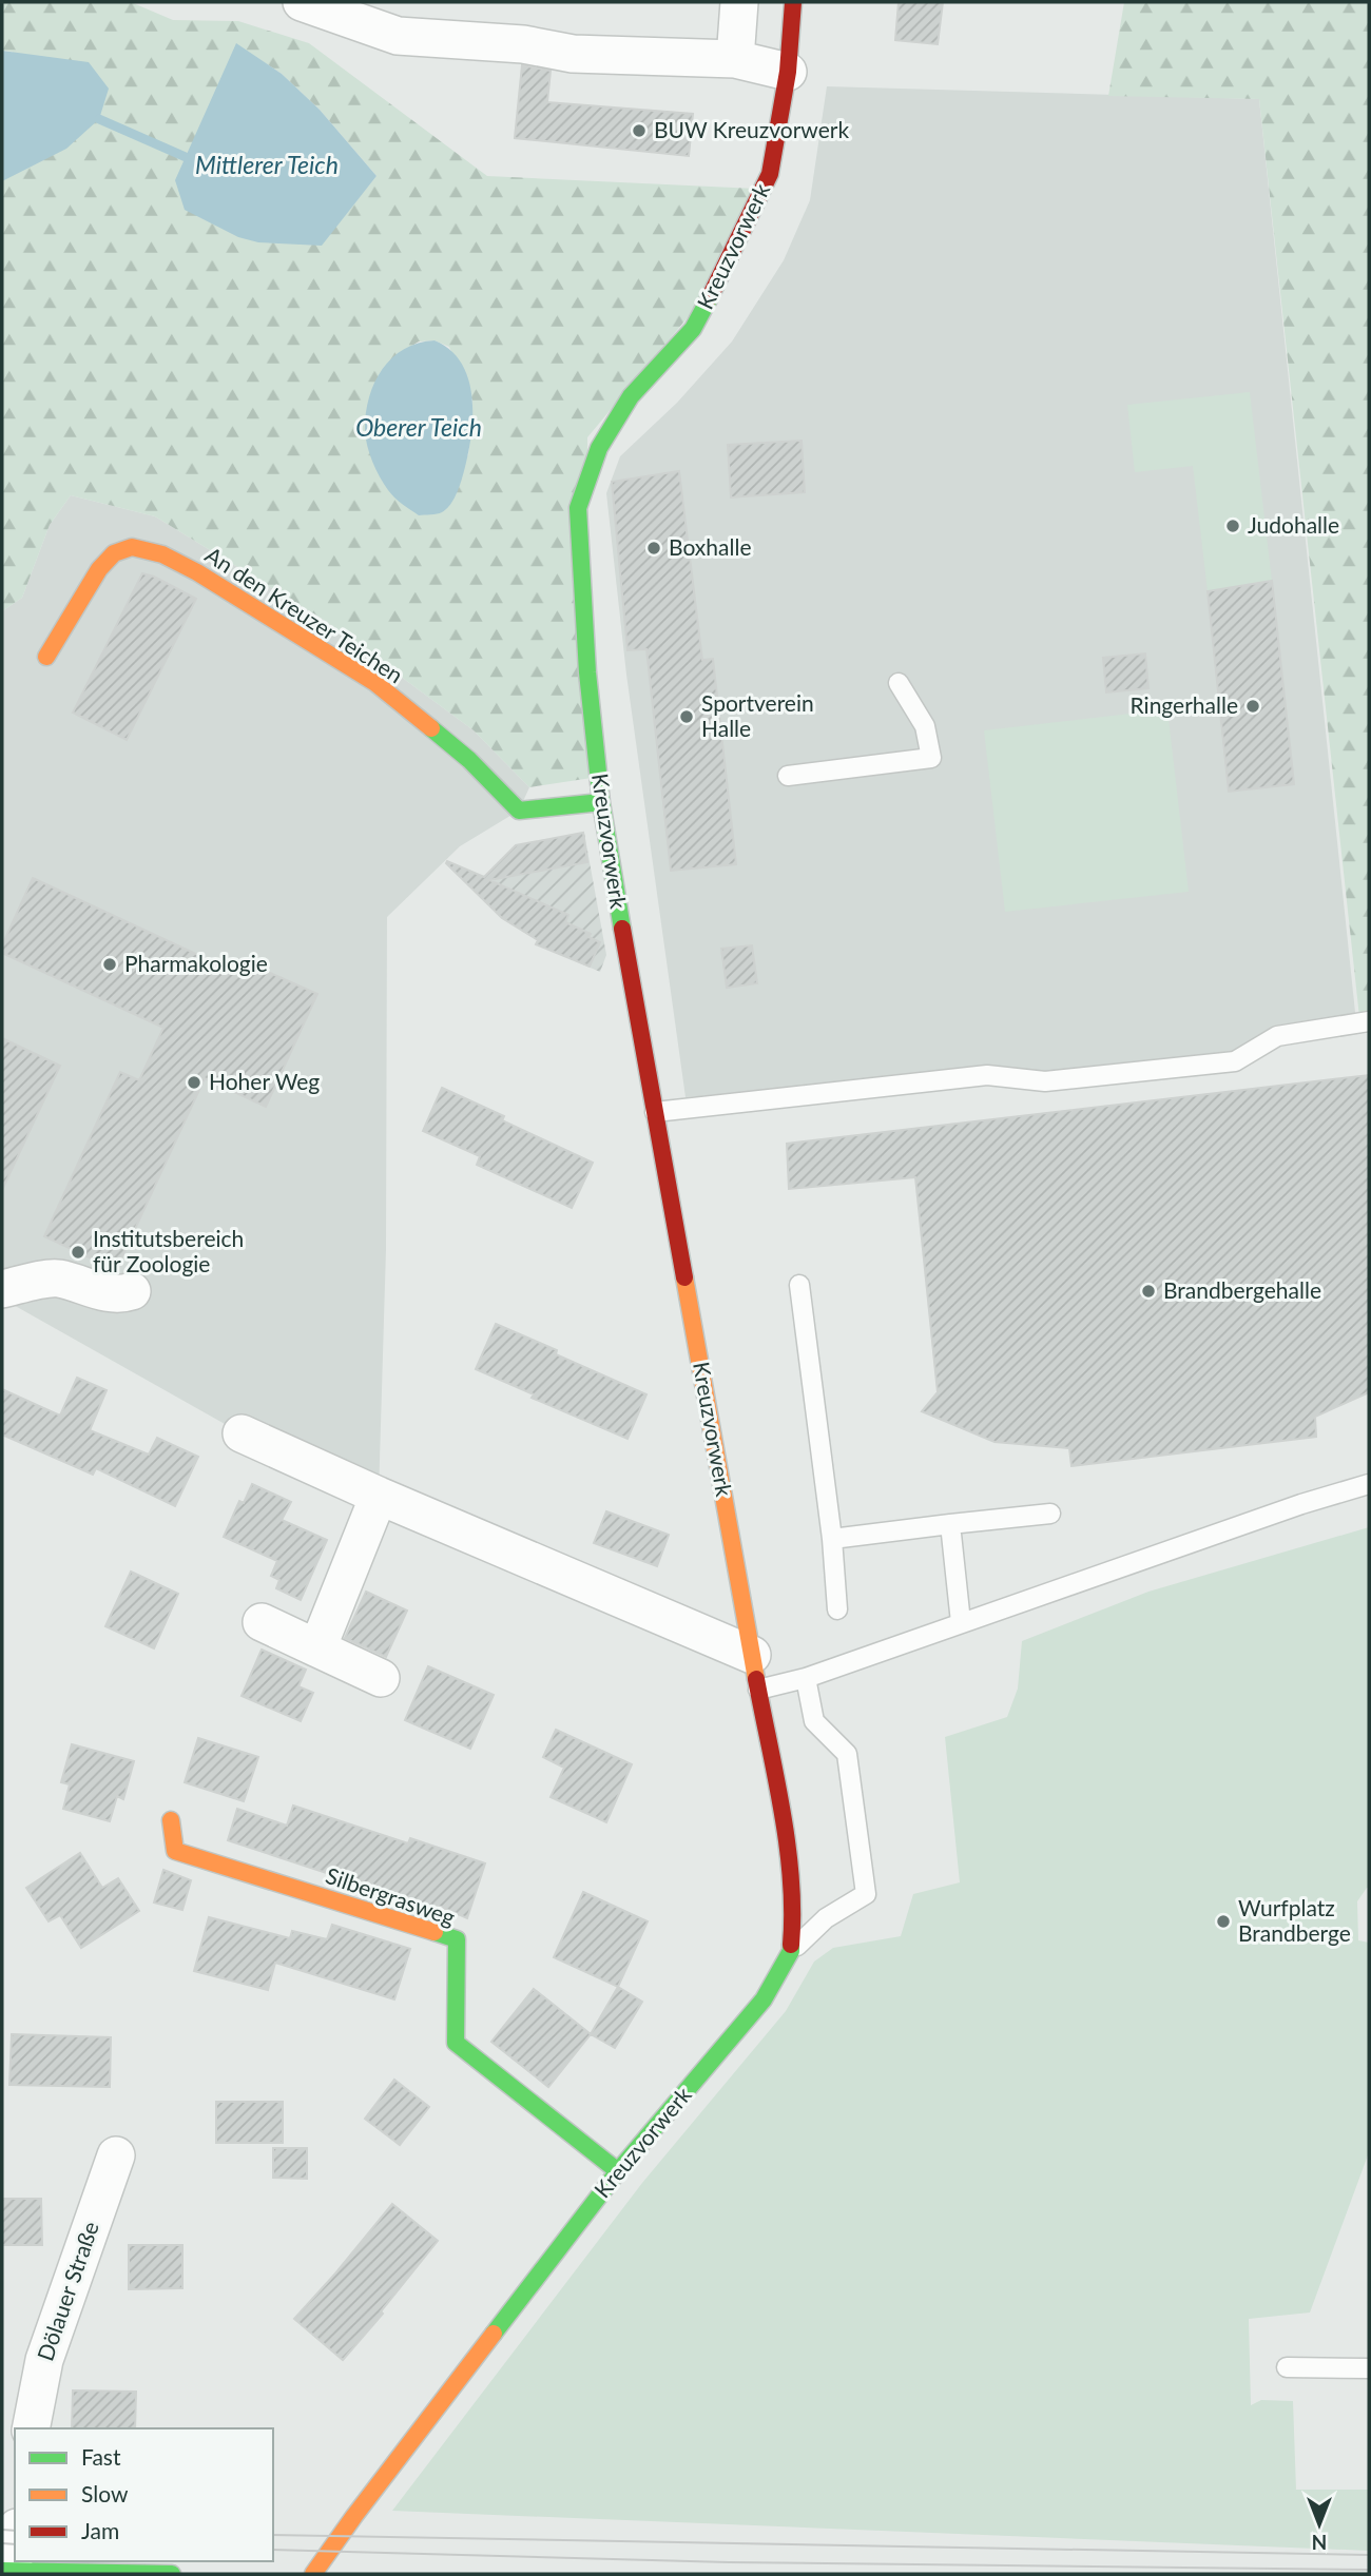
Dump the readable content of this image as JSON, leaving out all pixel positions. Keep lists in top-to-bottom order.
{
  "streets": {
    "street": [
      "Kreuzvorwerk",
      "An den Kreuzer Teichen",
      "Silbergrasweg",
      "Dölauer Straße"
    ]
  },
  "crossings": [
    ["Kreuzvorwerk", "An den Kreuzer Teichen"],
    ["Kreuzvorwerk", "Silbergrasweg"]
  ],
  "water": ["Mittlerer Teich", "Oberer Teich"],
  "places": [
    "BUW Kreuzvorwerk",
    "Judohalle",
    "Boxhalle",
    "Ringerhalle",
    "Sportverein Halle",
    "Pharmakologie",
    "Hoher Weg",
    "Institutsbereich für Zoologie",
    "Brandbergehalle",
    "Wurfplatz Brandberge"
  ],
  "legend": ["Fast", "Slow", "Jam"],
  "north": "bottom"
}
